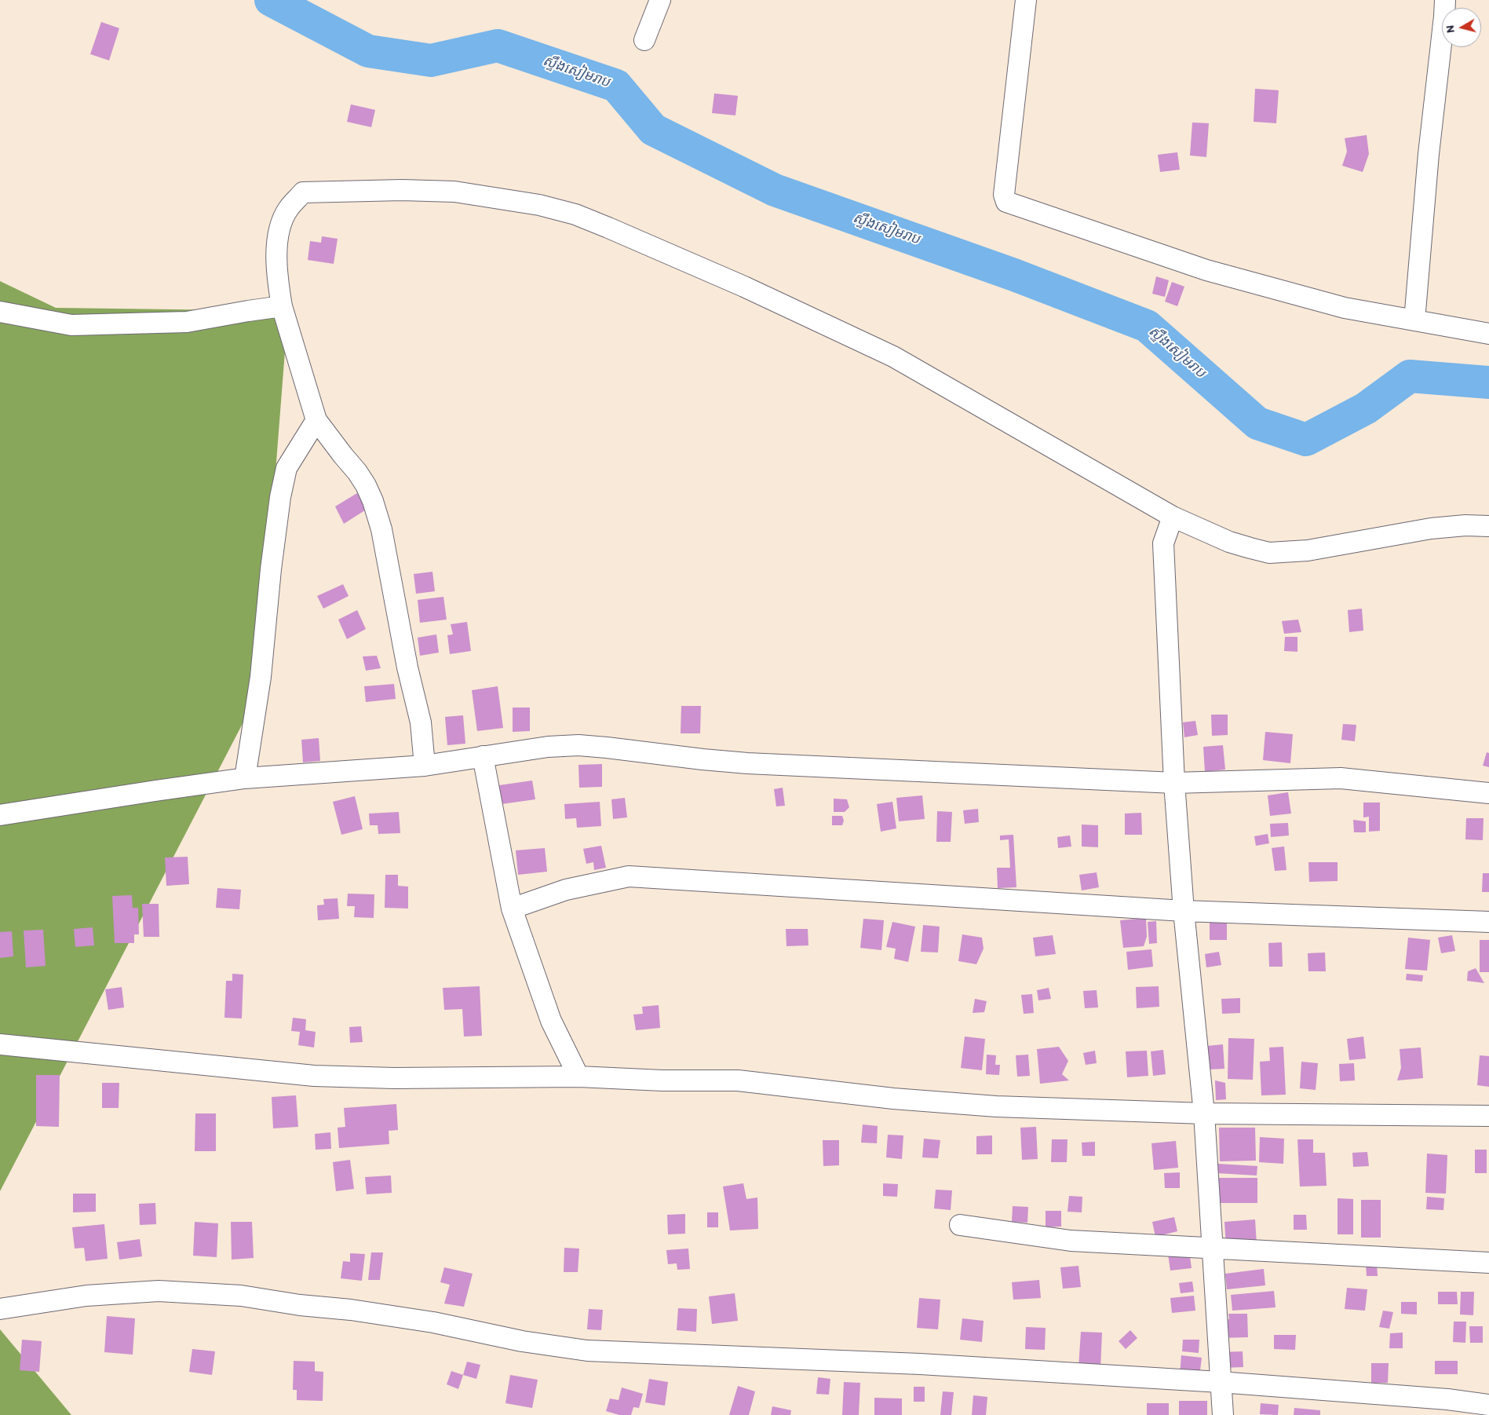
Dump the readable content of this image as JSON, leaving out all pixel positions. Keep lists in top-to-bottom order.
{
  "water": ["ស្ទឹងសៀមរាប"],
  "north": "left"
}
